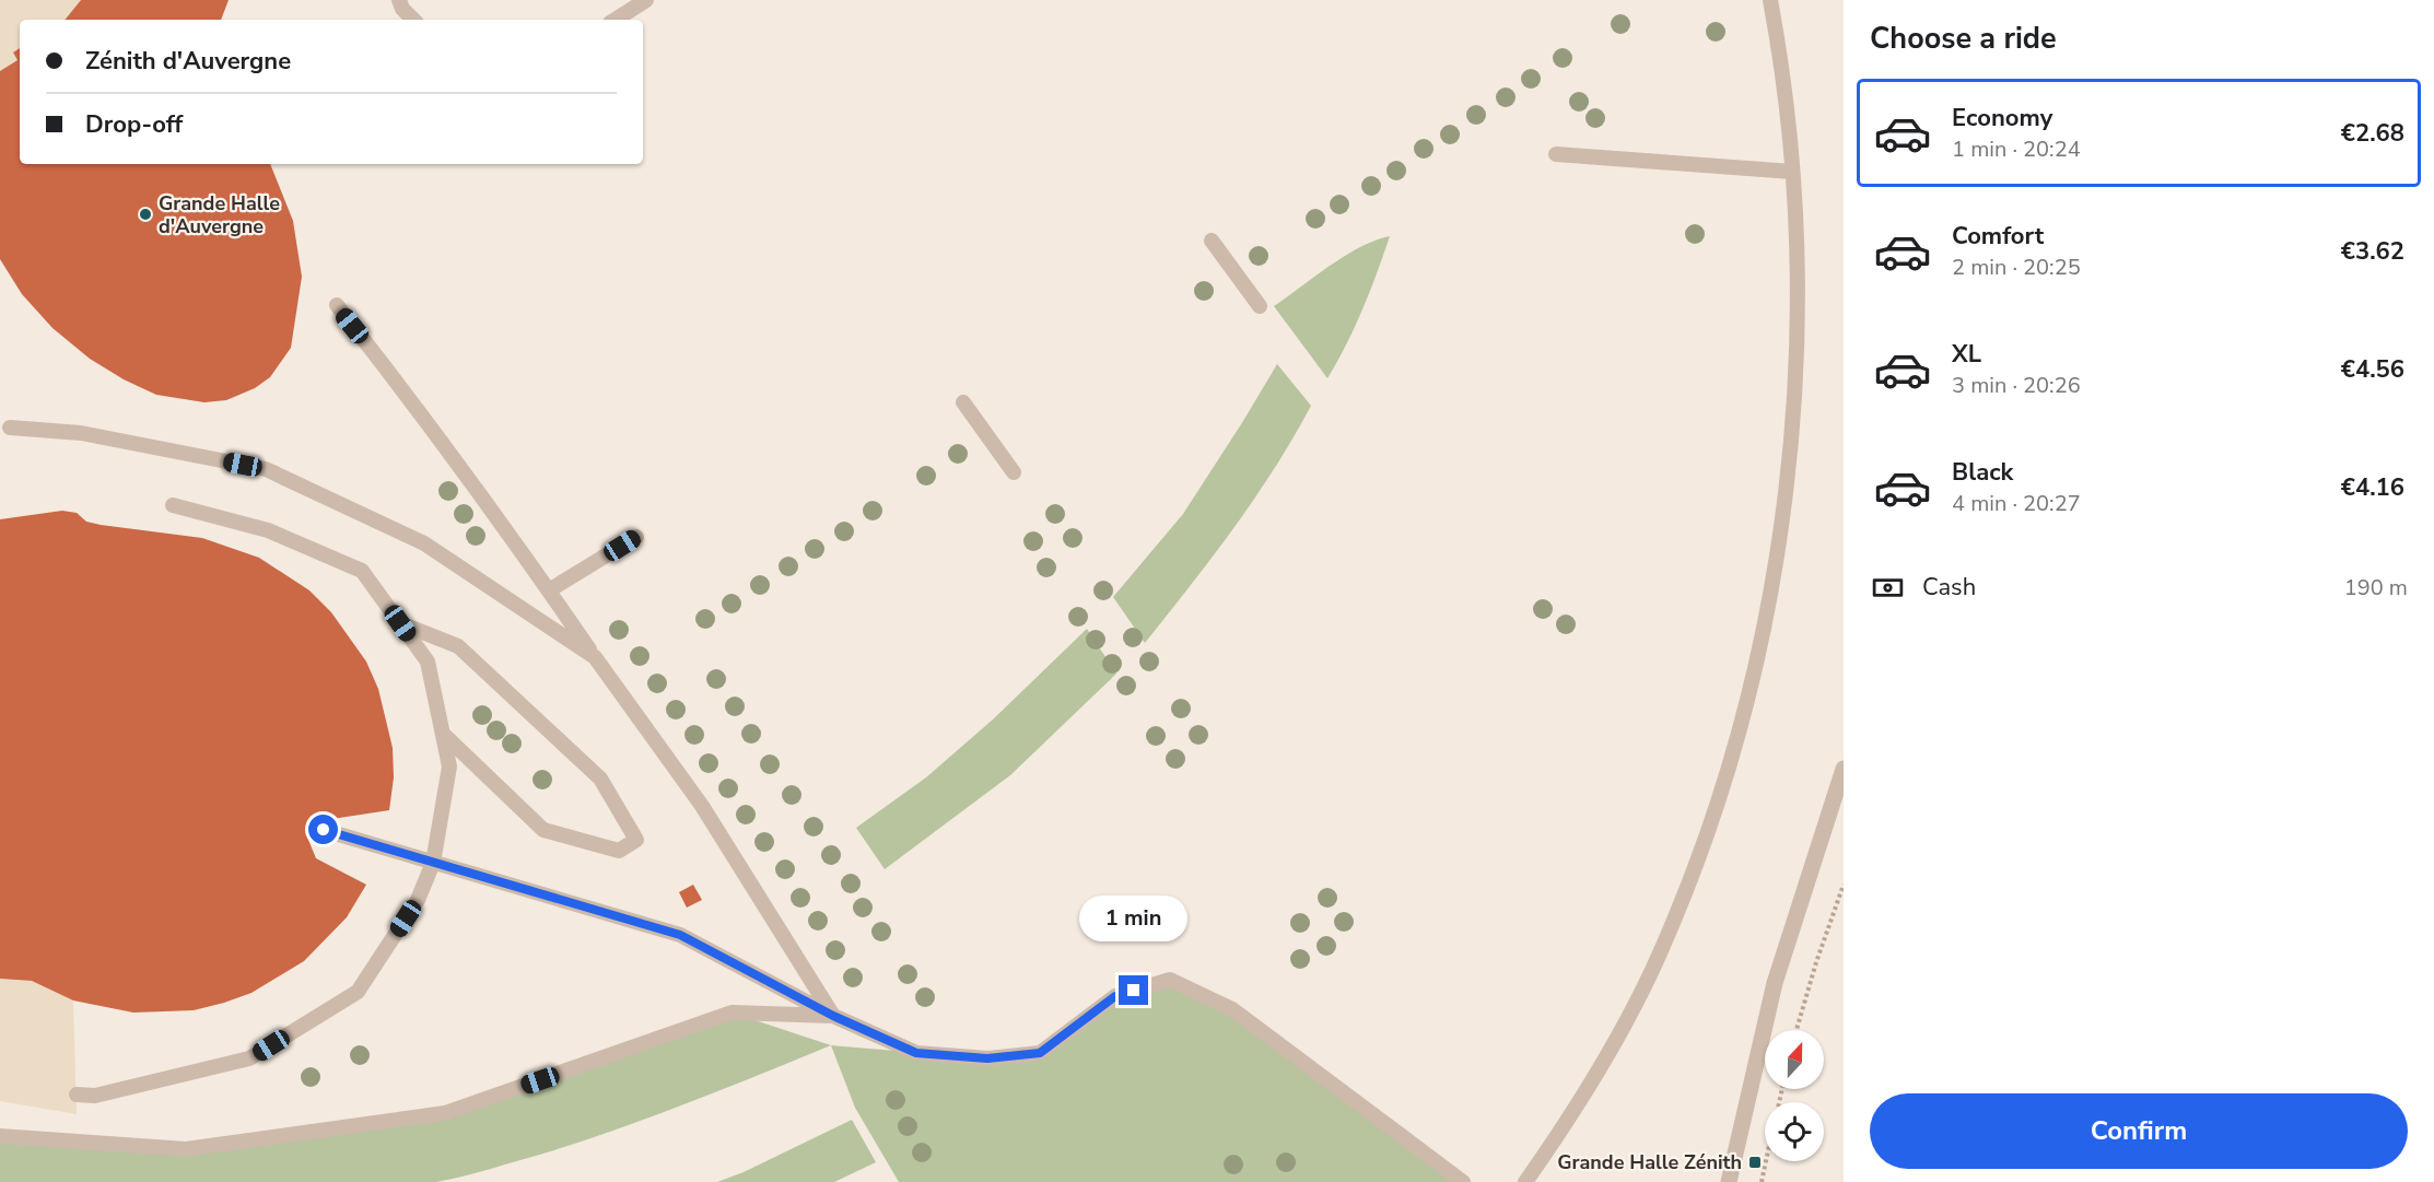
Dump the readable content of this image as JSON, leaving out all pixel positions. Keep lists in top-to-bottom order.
{
  "places": {
    "other": ["Grande Halle d'Auvergne"],
    "transit": ["Grande Halle Zénith"]
  },
  "north": "top",
  "page": {
    "heading": "Choose a ride",
    "banner": ["Zénith d'Auvergne", "Drop-off"],
    "list": [
      {
        "name": "Economy",
        "note": "1 min · 20:24",
        "value": "€2.68"
      },
      {
        "name": "Comfort",
        "note": "2 min · 20:25",
        "value": "€3.62"
      },
      {
        "name": "XL",
        "note": "3 min · 20:26",
        "value": "€4.56"
      },
      {
        "name": "Black",
        "note": "4 min · 20:27",
        "value": "€4.16"
      }
    ],
    "pay": ["Cash", "190 m"],
    "bubble": "1 min",
    "buttons": "Confirm"
  }
}
